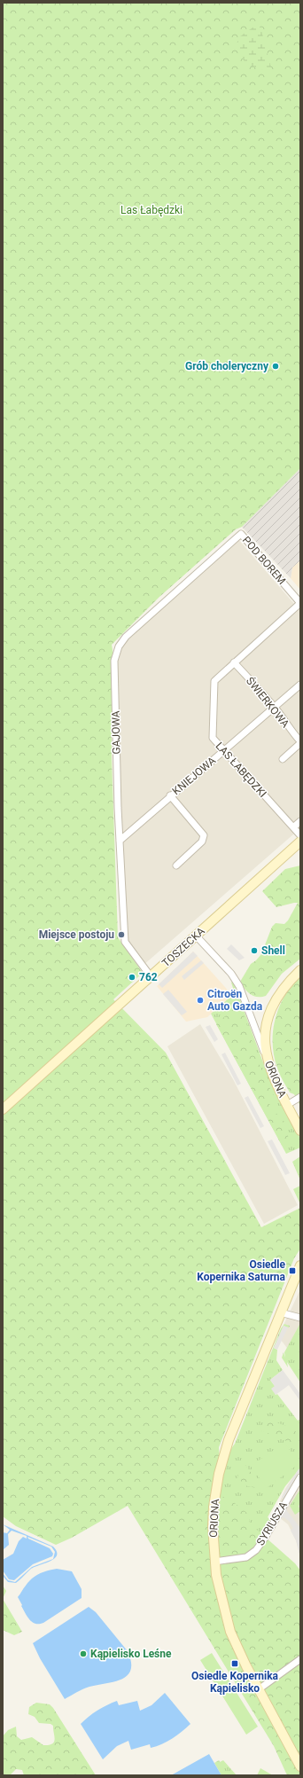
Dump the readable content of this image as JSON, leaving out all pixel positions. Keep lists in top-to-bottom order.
{
  "streets": {
    "street": [
      "POD BOREM",
      "ŚWIERKOWA",
      "GAJOWA",
      "LAS ŁABĘDZKI",
      "KNIEJOWA",
      "TOSZECKA",
      "ORIONA",
      "SYRIUSZA"
    ]
  },
  "crossings": [
    ["POD BOREM", "GAJOWA"],
    ["POD BOREM", "LAS ŁABĘDZKI"],
    ["ŚWIERKOWA", "LAS ŁABĘDZKI"],
    ["ŚWIERKOWA", "KNIEJOWA"],
    ["GAJOWA", "KNIEJOWA"],
    ["GAJOWA", "TOSZECKA"],
    ["LAS ŁABĘDZKI", "KNIEJOWA"],
    ["LAS ŁABĘDZKI", "TOSZECKA"],
    ["ORIONA", "SYRIUSZA"]
  ],
  "parks": ["Las Łabędzki"],
  "places": {
    "other": [
      "Grób choleryczny",
      "Miejsce postoju",
      "Shell",
      "762",
      "Citroën Auto Gazda",
      "Kąpielisko Leśne"
    ],
    "transit": ["Osiedle Kopernika Saturna", "Osiedle Kopernika Kąpielisko"]
  }
}
